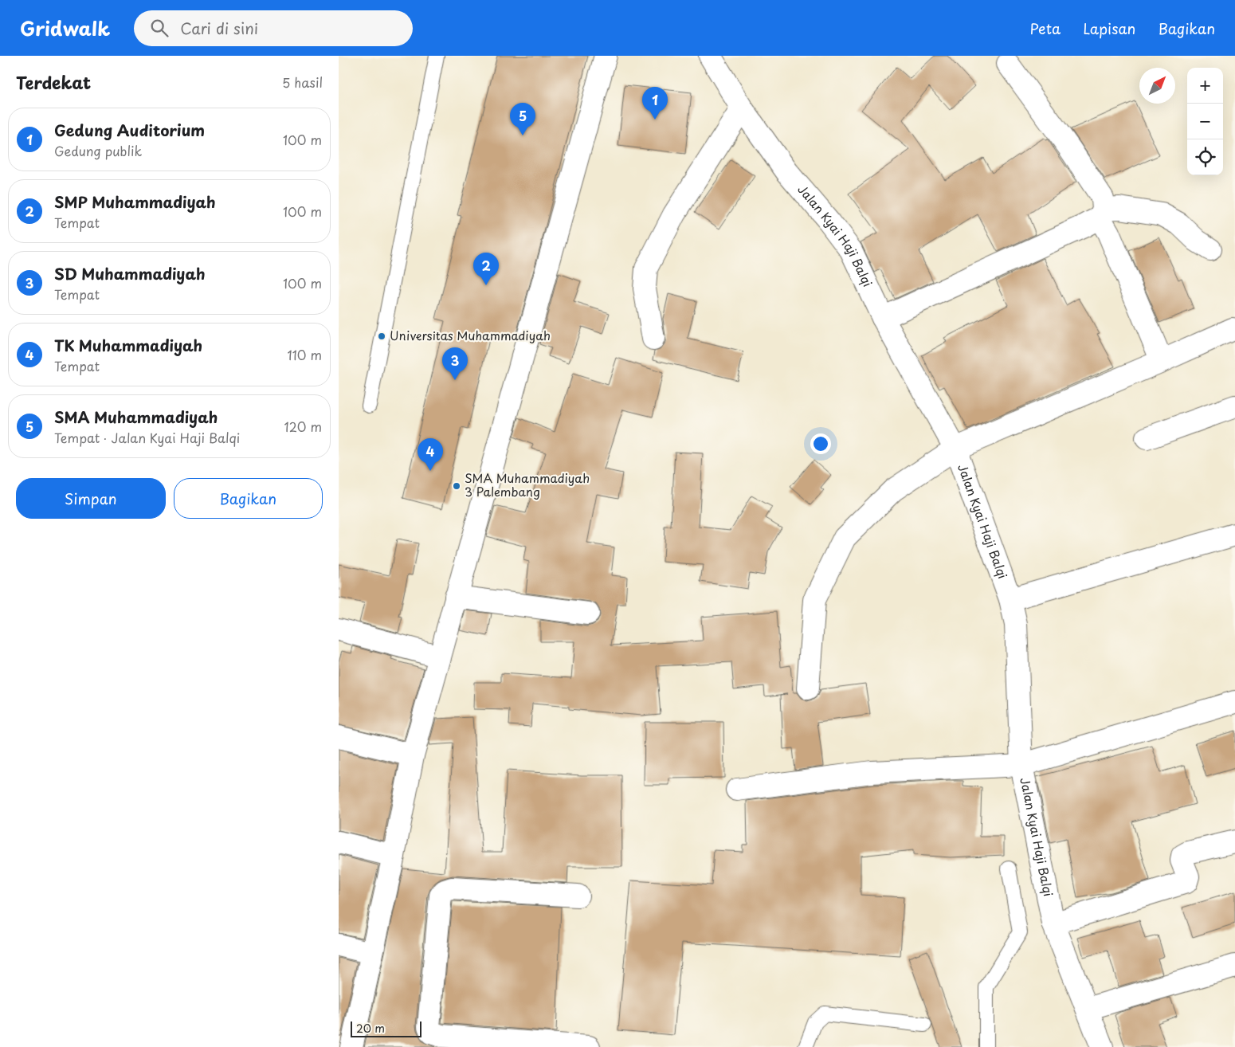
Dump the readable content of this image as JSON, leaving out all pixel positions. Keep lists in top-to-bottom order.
{
  "streets": {
    "street": ["Jalan Kyai Haji Balqi"]
  },
  "places": ["Universitas Muhammadiyah", "SMA Muhammadiyah 3 Palembang"],
  "scale_bar": "20 m",
  "north": "top right",
  "page": {
    "header": "Gridwalk",
    "search": "Cari di sini",
    "nav": ["Peta", "Lapisan", "Bagikan"],
    "heading": ["Terdekat", "5 hasil"],
    "map_buttons": ["+", "−"],
    "pins": [
      "1",
      "5",
      "2",
      "3",
      "4"
    ],
    "list": [
      {
        "mark": "1",
        "name": "Gedung Auditorium",
        "note": "Gedung publik",
        "value": "100 m"
      },
      {
        "mark": "2",
        "name": "SMP Muhammadiyah",
        "note": "Tempat",
        "value": "100 m"
      },
      {
        "mark": "3",
        "name": "SD Muhammadiyah",
        "note": "Tempat",
        "value": "100 m"
      },
      {
        "mark": "4",
        "name": "TK Muhammadiyah",
        "note": "Tempat",
        "value": "110 m"
      },
      {
        "mark": "5",
        "name": "SMA Muhammadiyah",
        "note": "Tempat · Jalan Kyai Haji Balqi",
        "value": "120 m"
      }
    ],
    "buttons": ["Simpan", "Bagikan"],
    "scale": "20 m"
  }
}
